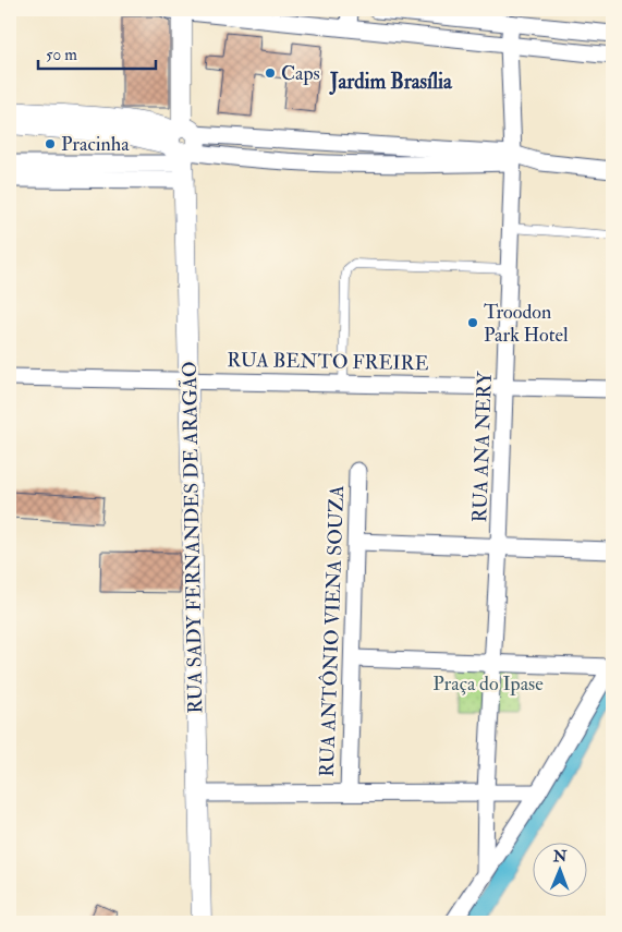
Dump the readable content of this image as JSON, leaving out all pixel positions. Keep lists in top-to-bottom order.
{
  "streets": {
    "street": [
      "RUA BENTO FREIRE",
      "RUA ANA NERY",
      "RUA SADY FERNANDES DE ARAGÃO",
      "RUA ANTÔNIO VIENA SOUZA"
    ]
  },
  "crossings": [
    ["RUA BENTO FREIRE", "RUA ANA NERY"],
    ["RUA BENTO FREIRE", "RUA SADY FERNANDES DE ARAGÃO"]
  ],
  "districts": ["Jardim Brasília"],
  "parks": ["Praça do Ipase"],
  "places": ["Caps", "Pracinha", "Troodon Park Hotel"],
  "scale_bar": "50 m",
  "north": "top"
}
